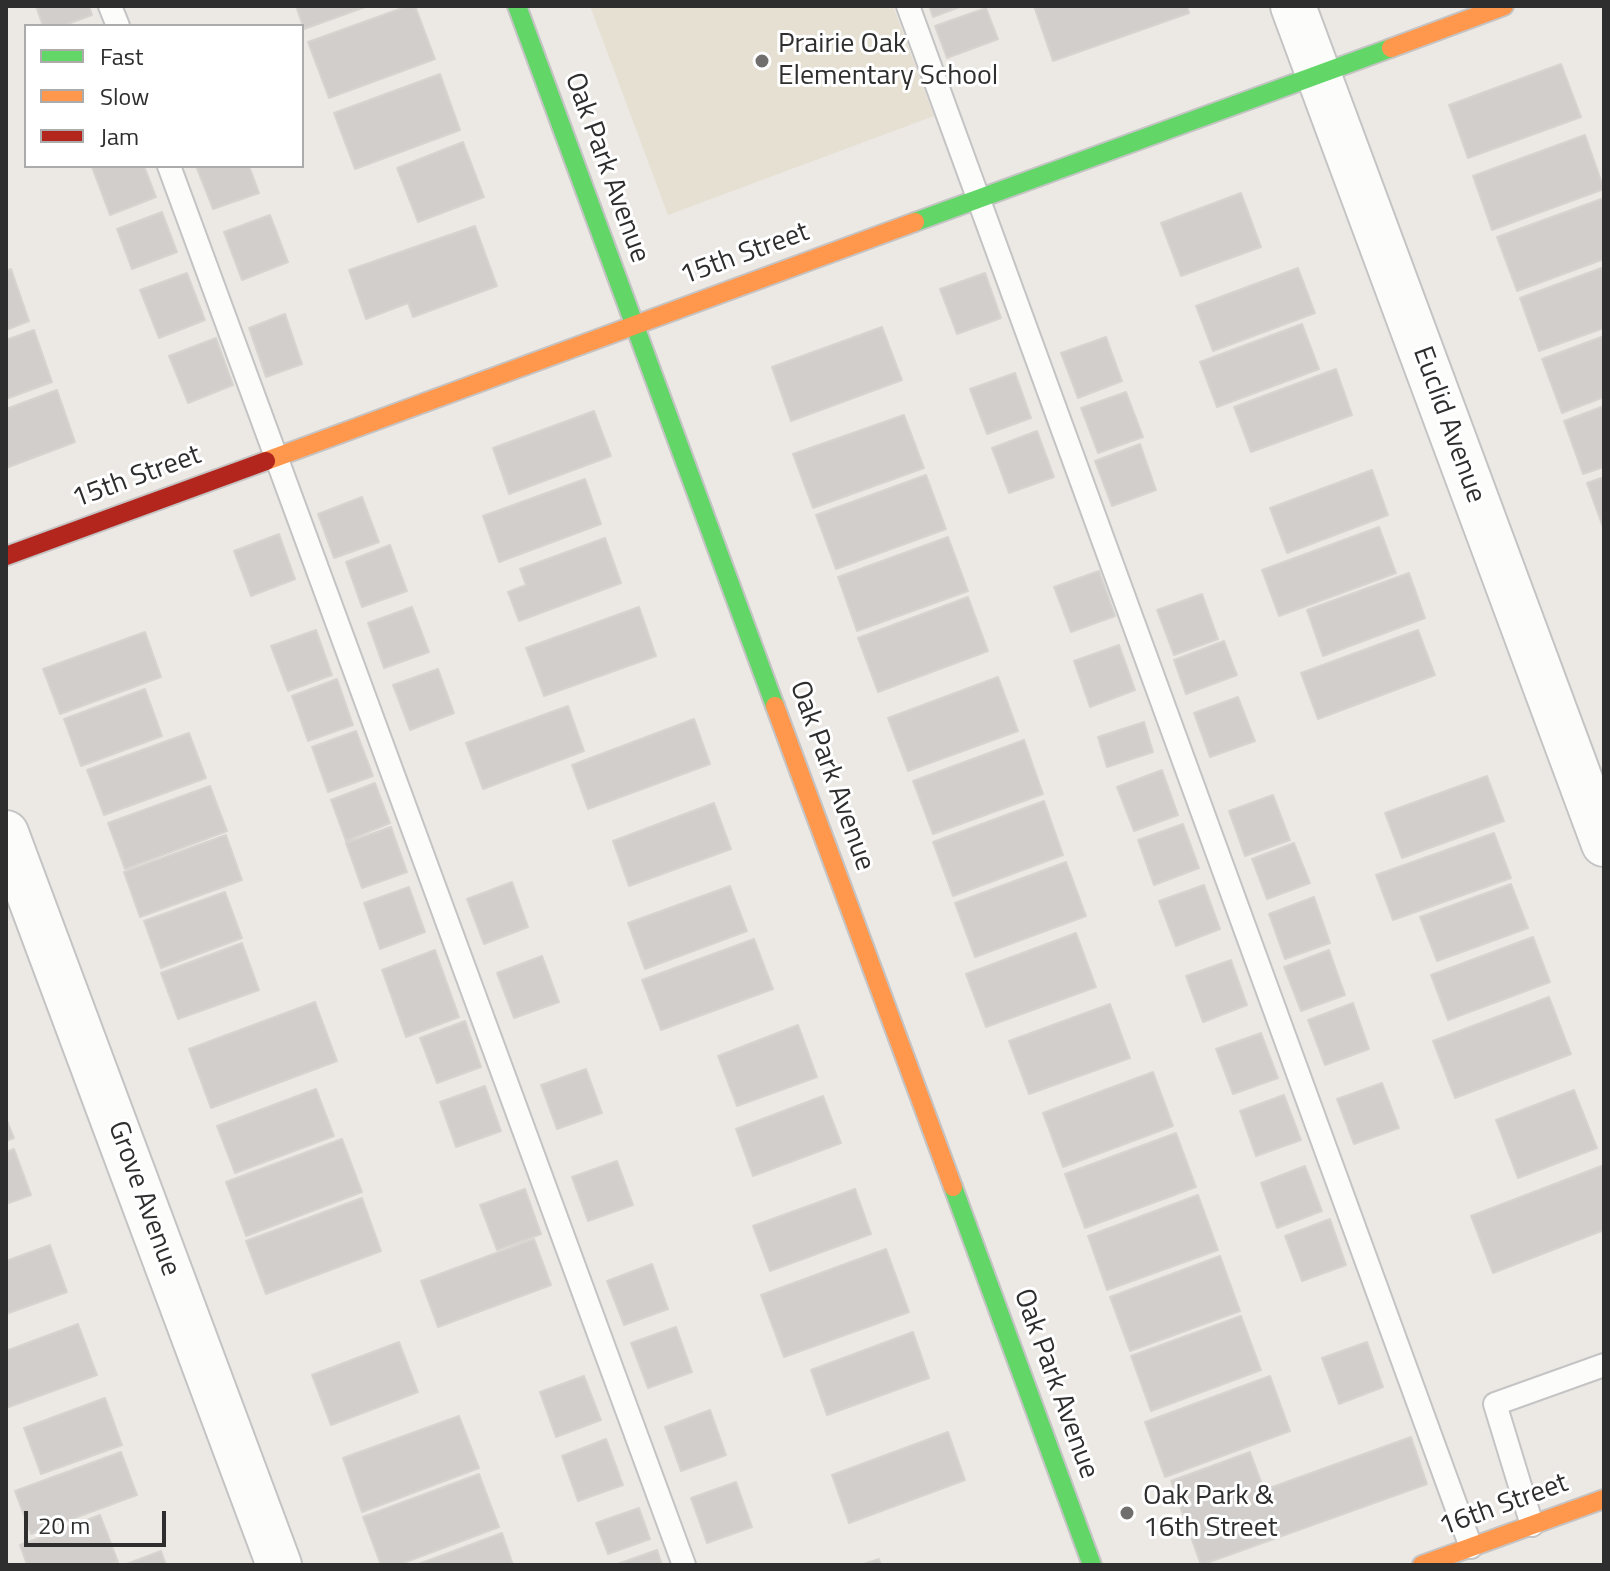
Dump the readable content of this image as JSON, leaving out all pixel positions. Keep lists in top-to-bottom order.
{
  "streets": {
    "street": [
      "Oak Park Avenue",
      "15th Street",
      "Euclid Avenue",
      "Grove Avenue",
      "16th Street"
    ]
  },
  "crossings": [
    ["Oak Park Avenue", "15th Street"],
    ["15th Street", "Euclid Avenue"]
  ],
  "places": ["Prairie Oak Elementary School", "Oak Park & 16th Street"],
  "legend": ["Fast", "Slow", "Jam"],
  "scale_bar": "20 m"
}
